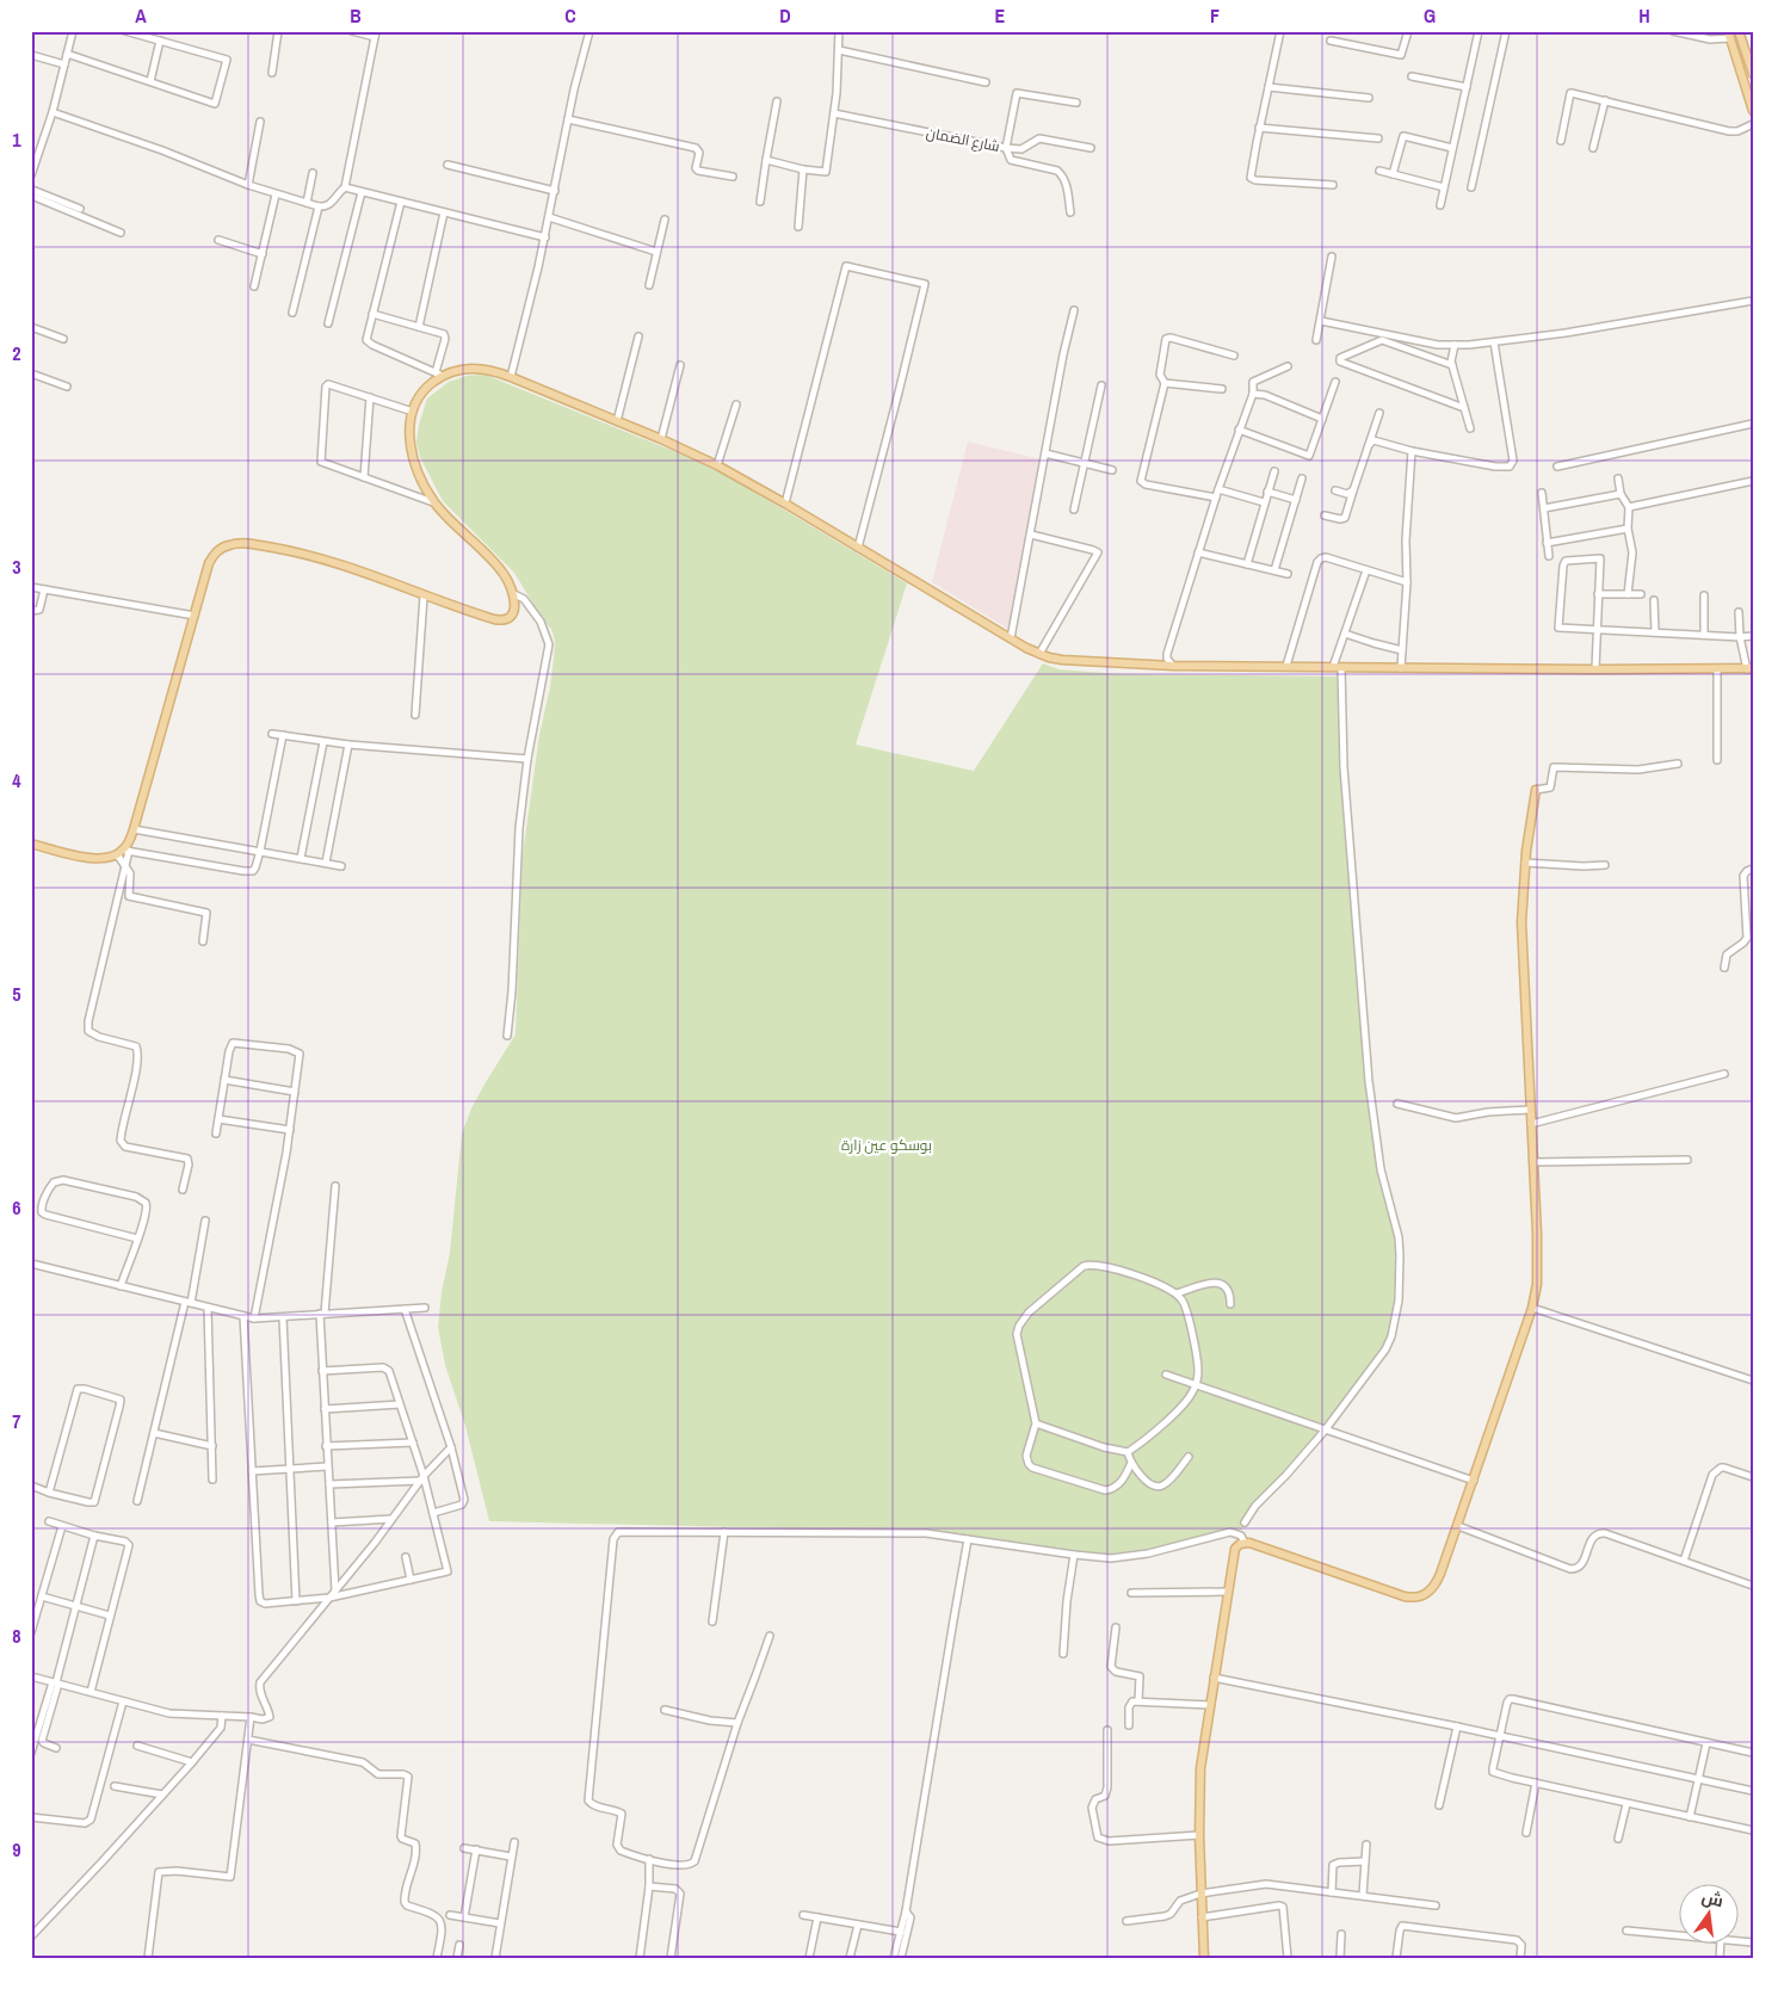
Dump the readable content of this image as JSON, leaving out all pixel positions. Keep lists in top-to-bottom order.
{
  "streets": {
    "street": ["شارع الضمان"]
  },
  "parks": ["بوسكو عين زارة"],
  "north": "top",
  "grid": {
    "columns": [
      "A",
      "B",
      "C",
      "D",
      "E",
      "F",
      "G",
      "H"
    ],
    "rows": [
      "1",
      "2",
      "3",
      "4",
      "5",
      "6",
      "7",
      "8",
      "9"
    ]
  }
}
